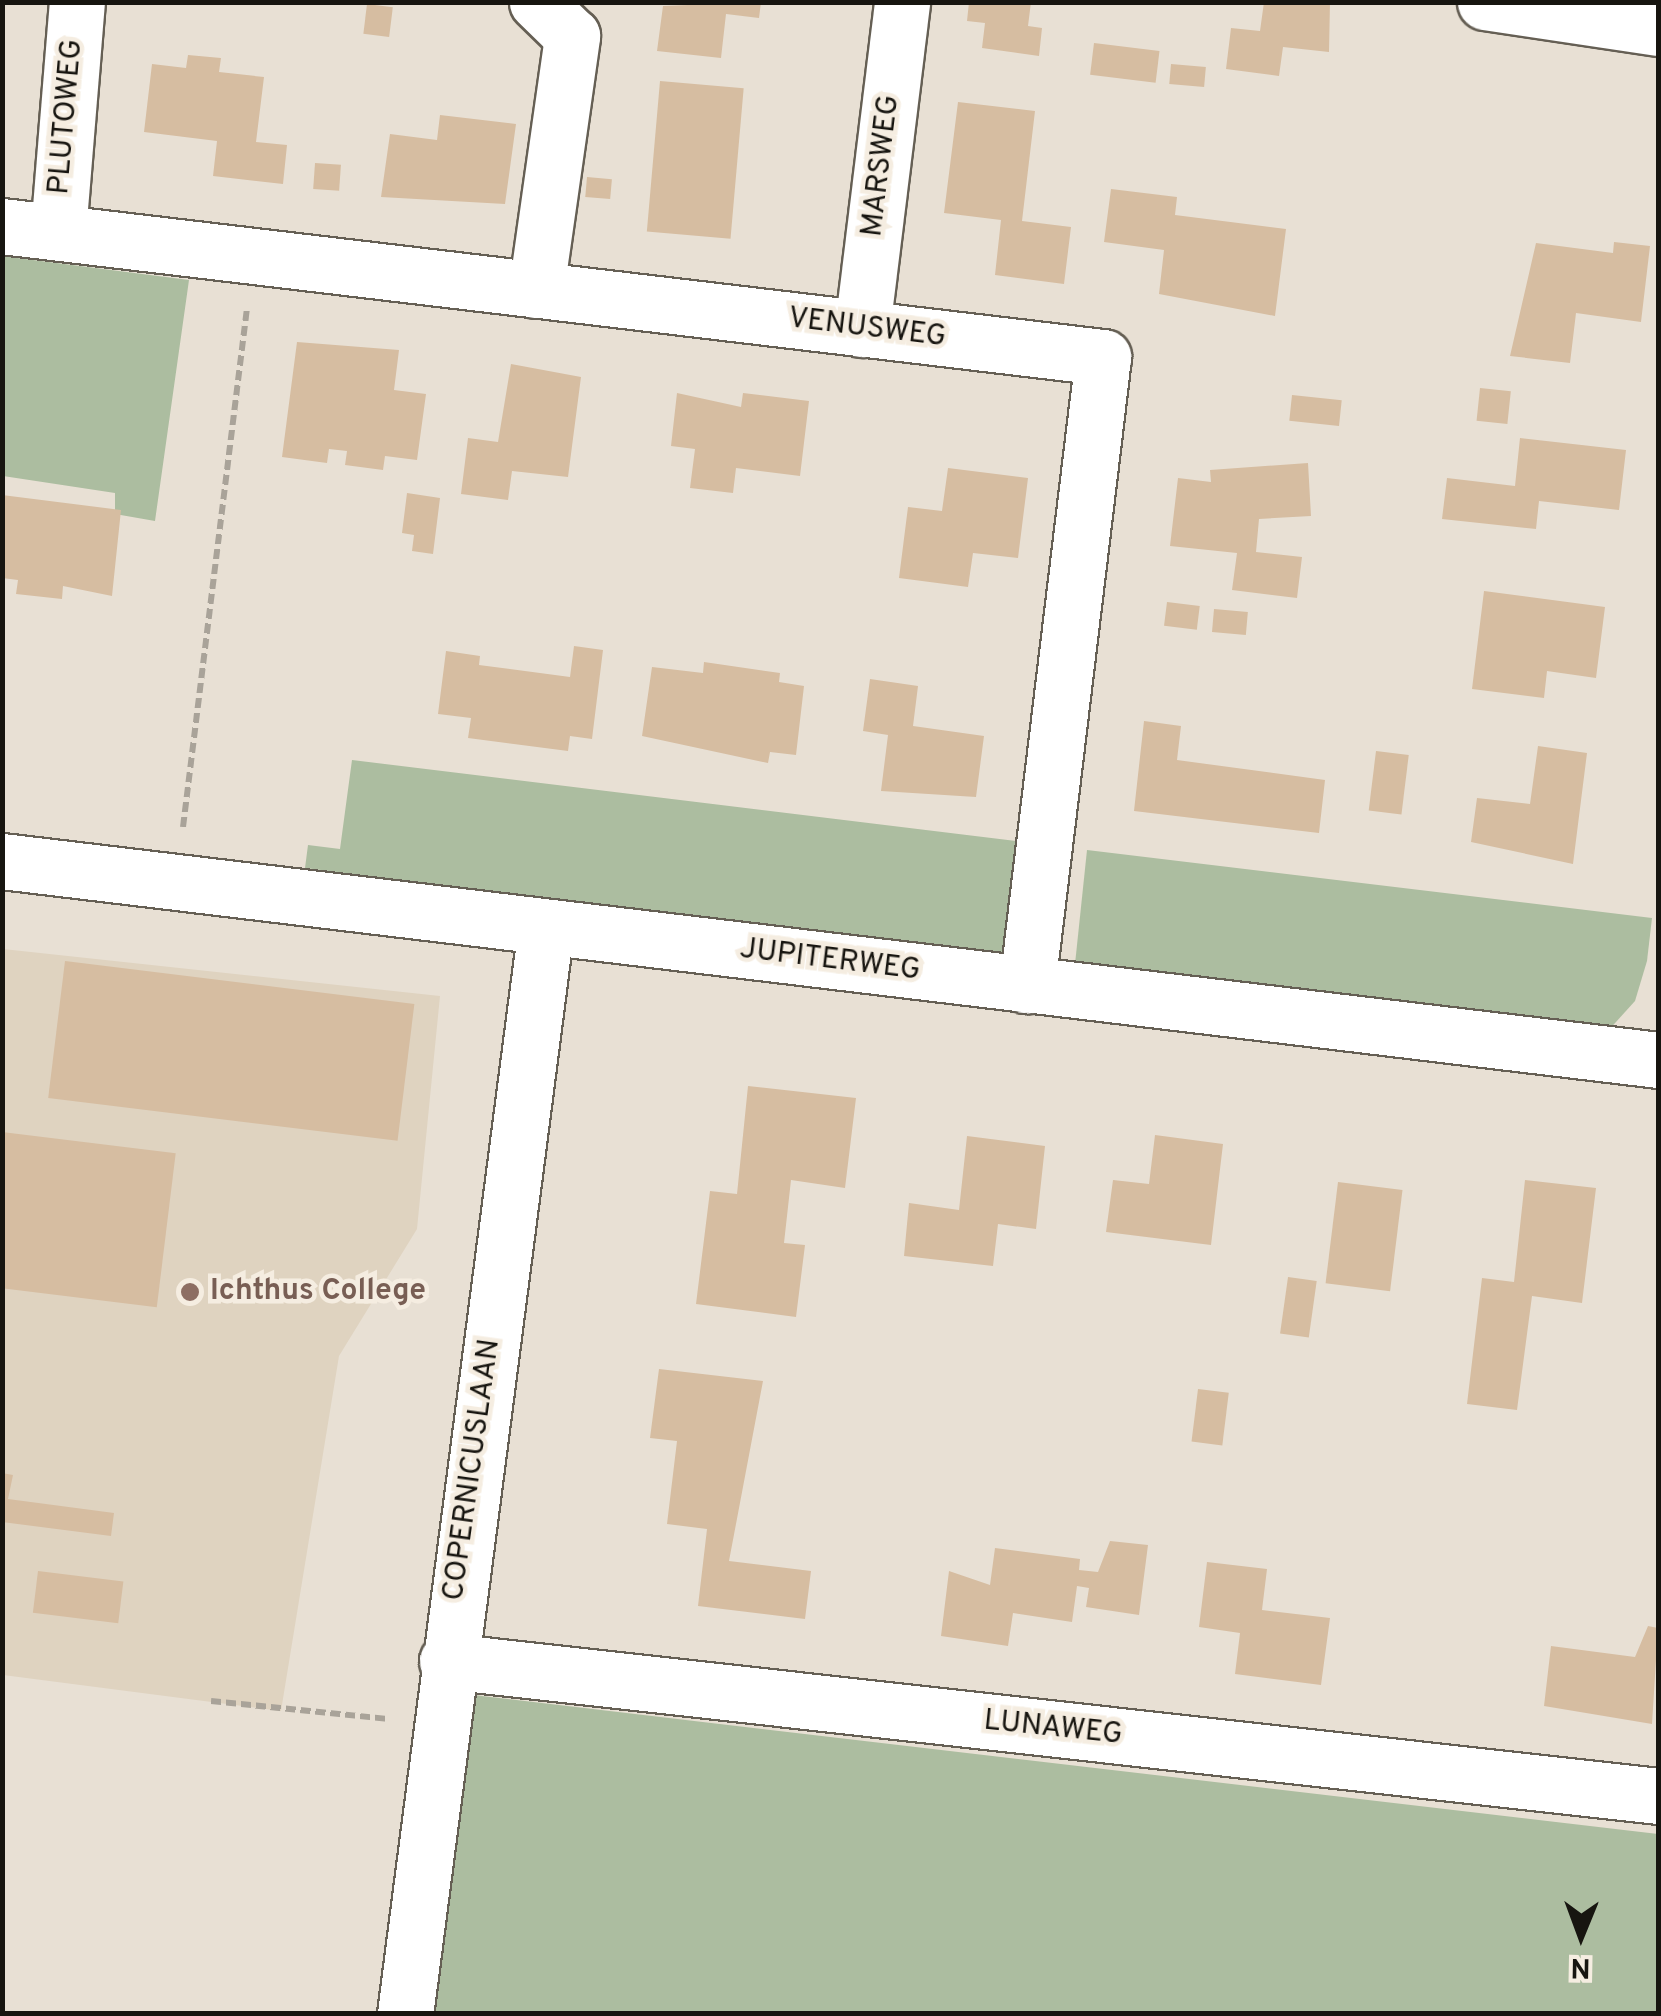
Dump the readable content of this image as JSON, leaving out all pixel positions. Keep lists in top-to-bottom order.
{
  "streets": {
    "street": [
      "PLUTOWEG",
      "MARSWEG",
      "VENUSWEG",
      "JUPITERWEG",
      "COPERNICUSLAAN",
      "LUNAWEG"
    ]
  },
  "crossings": [
    ["PLUTOWEG", "VENUSWEG"],
    ["MARSWEG", "VENUSWEG"],
    ["VENUSWEG", "JUPITERWEG"],
    ["JUPITERWEG", "COPERNICUSLAAN"],
    ["COPERNICUSLAAN", "LUNAWEG"]
  ],
  "places": ["Ichthus College"],
  "north": "bottom"
}
